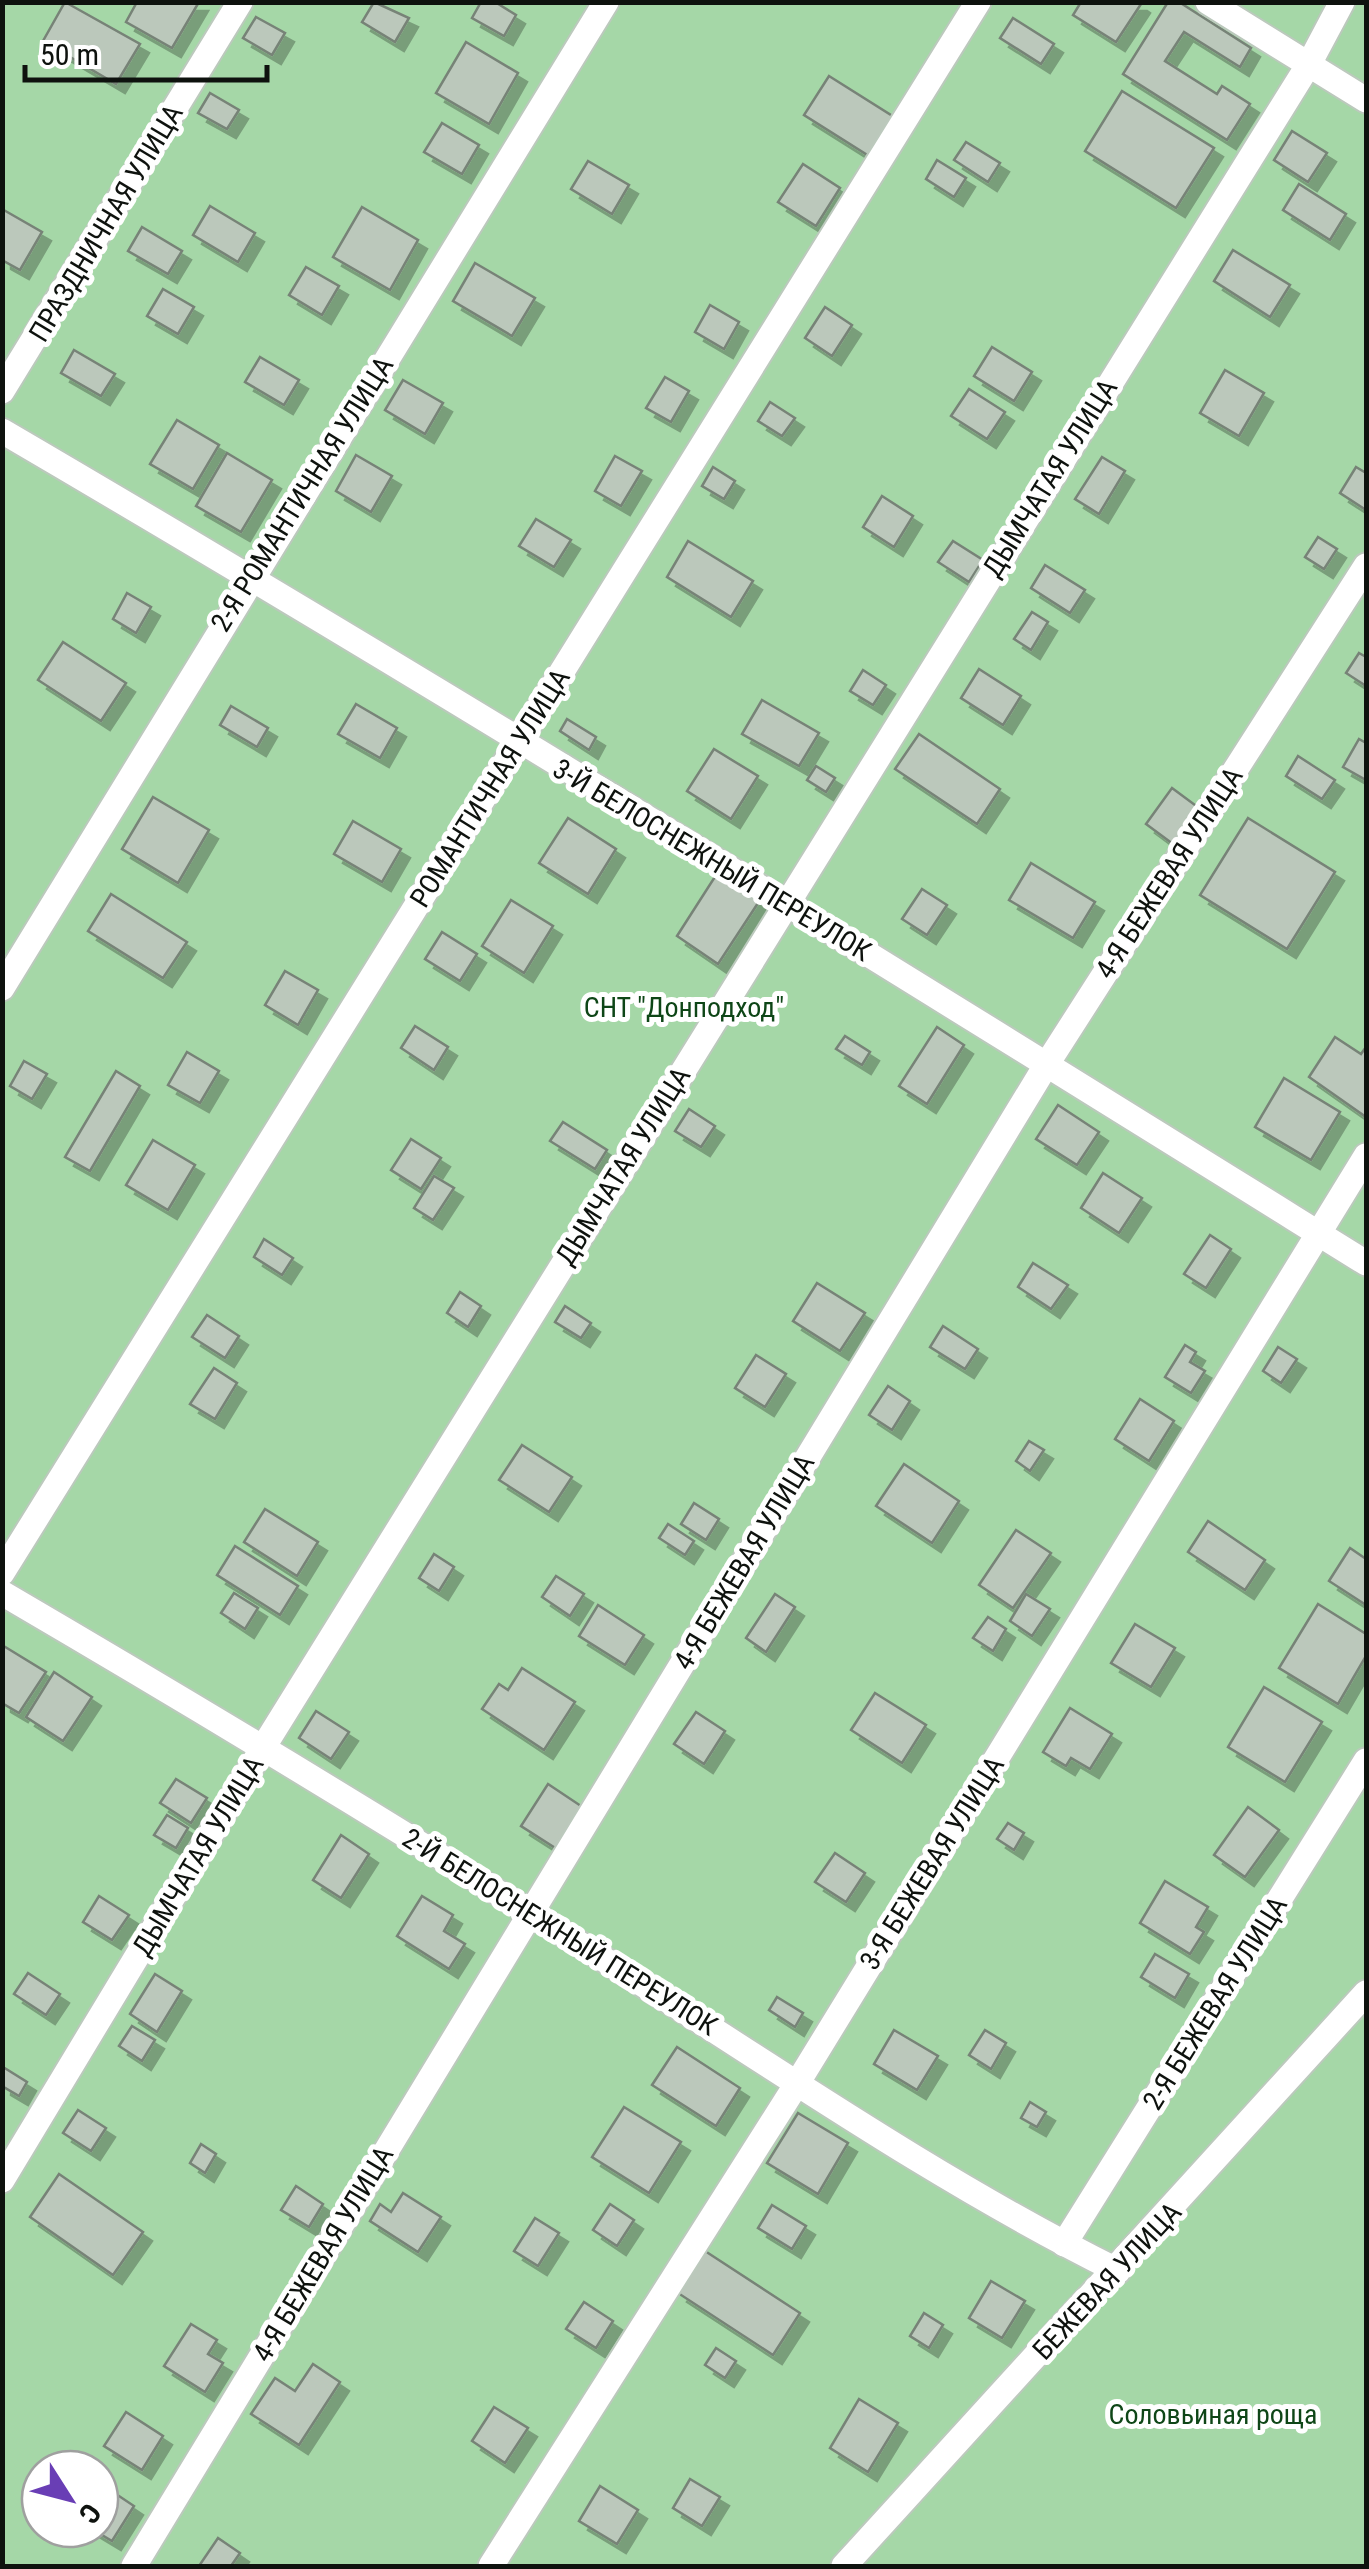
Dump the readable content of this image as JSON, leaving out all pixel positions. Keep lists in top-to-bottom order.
{
  "streets": {
    "street": [
      "ПРАЗДНИЧНАЯ УЛИЦА",
      "ДЫМЧАТАЯ УЛИЦА",
      "2-Я РОМАНТИЧНАЯ УЛИЦА",
      "РОМАНТИЧНАЯ УЛИЦА",
      "3-Й БЕЛОСНЕЖНЫЙ ПЕРЕУЛОК",
      "4-Я БЕЖЕВАЯ УЛИЦА",
      "3-Я БЕЖЕВАЯ УЛИЦА",
      "2-Й БЕЛОСНЕЖНЫЙ ПЕРЕУЛОК",
      "2-Я БЕЖЕВАЯ УЛИЦА",
      "БЕЖЕВАЯ УЛИЦА"
    ]
  },
  "crossings": [
    ["ДЫМЧАТАЯ УЛИЦА", "3-Й БЕЛОСНЕЖНЫЙ ПЕРЕУЛОК"],
    ["ДЫМЧАТАЯ УЛИЦА", "2-Й БЕЛОСНЕЖНЫЙ ПЕРЕУЛОК"],
    ["2-Я РОМАНТИЧНАЯ УЛИЦА", "3-Й БЕЛОСНЕЖНЫЙ ПЕРЕУЛОК"],
    ["РОМАНТИЧНАЯ УЛИЦА", "3-Й БЕЛОСНЕЖНЫЙ ПЕРЕУЛОК"],
    ["3-Й БЕЛОСНЕЖНЫЙ ПЕРЕУЛОК", "4-Я БЕЖЕВАЯ УЛИЦА"],
    ["3-Й БЕЛОСНЕЖНЫЙ ПЕРЕУЛОК", "3-Я БЕЖЕВАЯ УЛИЦА"],
    ["4-Я БЕЖЕВАЯ УЛИЦА", "2-Й БЕЛОСНЕЖНЫЙ ПЕРЕУЛОК"],
    ["3-Я БЕЖЕВАЯ УЛИЦА", "2-Й БЕЛОСНЕЖНЫЙ ПЕРЕУЛОК"],
    ["2-Й БЕЛОСНЕЖНЫЙ ПЕРЕУЛОК", "2-Я БЕЖЕВАЯ УЛИЦА"],
    ["2-Й БЕЛОСНЕЖНЫЙ ПЕРЕУЛОК", "БЕЖЕВАЯ УЛИЦА"]
  ],
  "parks": ["СНТ \"Донподход\"", "Соловьиная роща"],
  "scale_bar": "50 m",
  "north": "bottom right"
}
